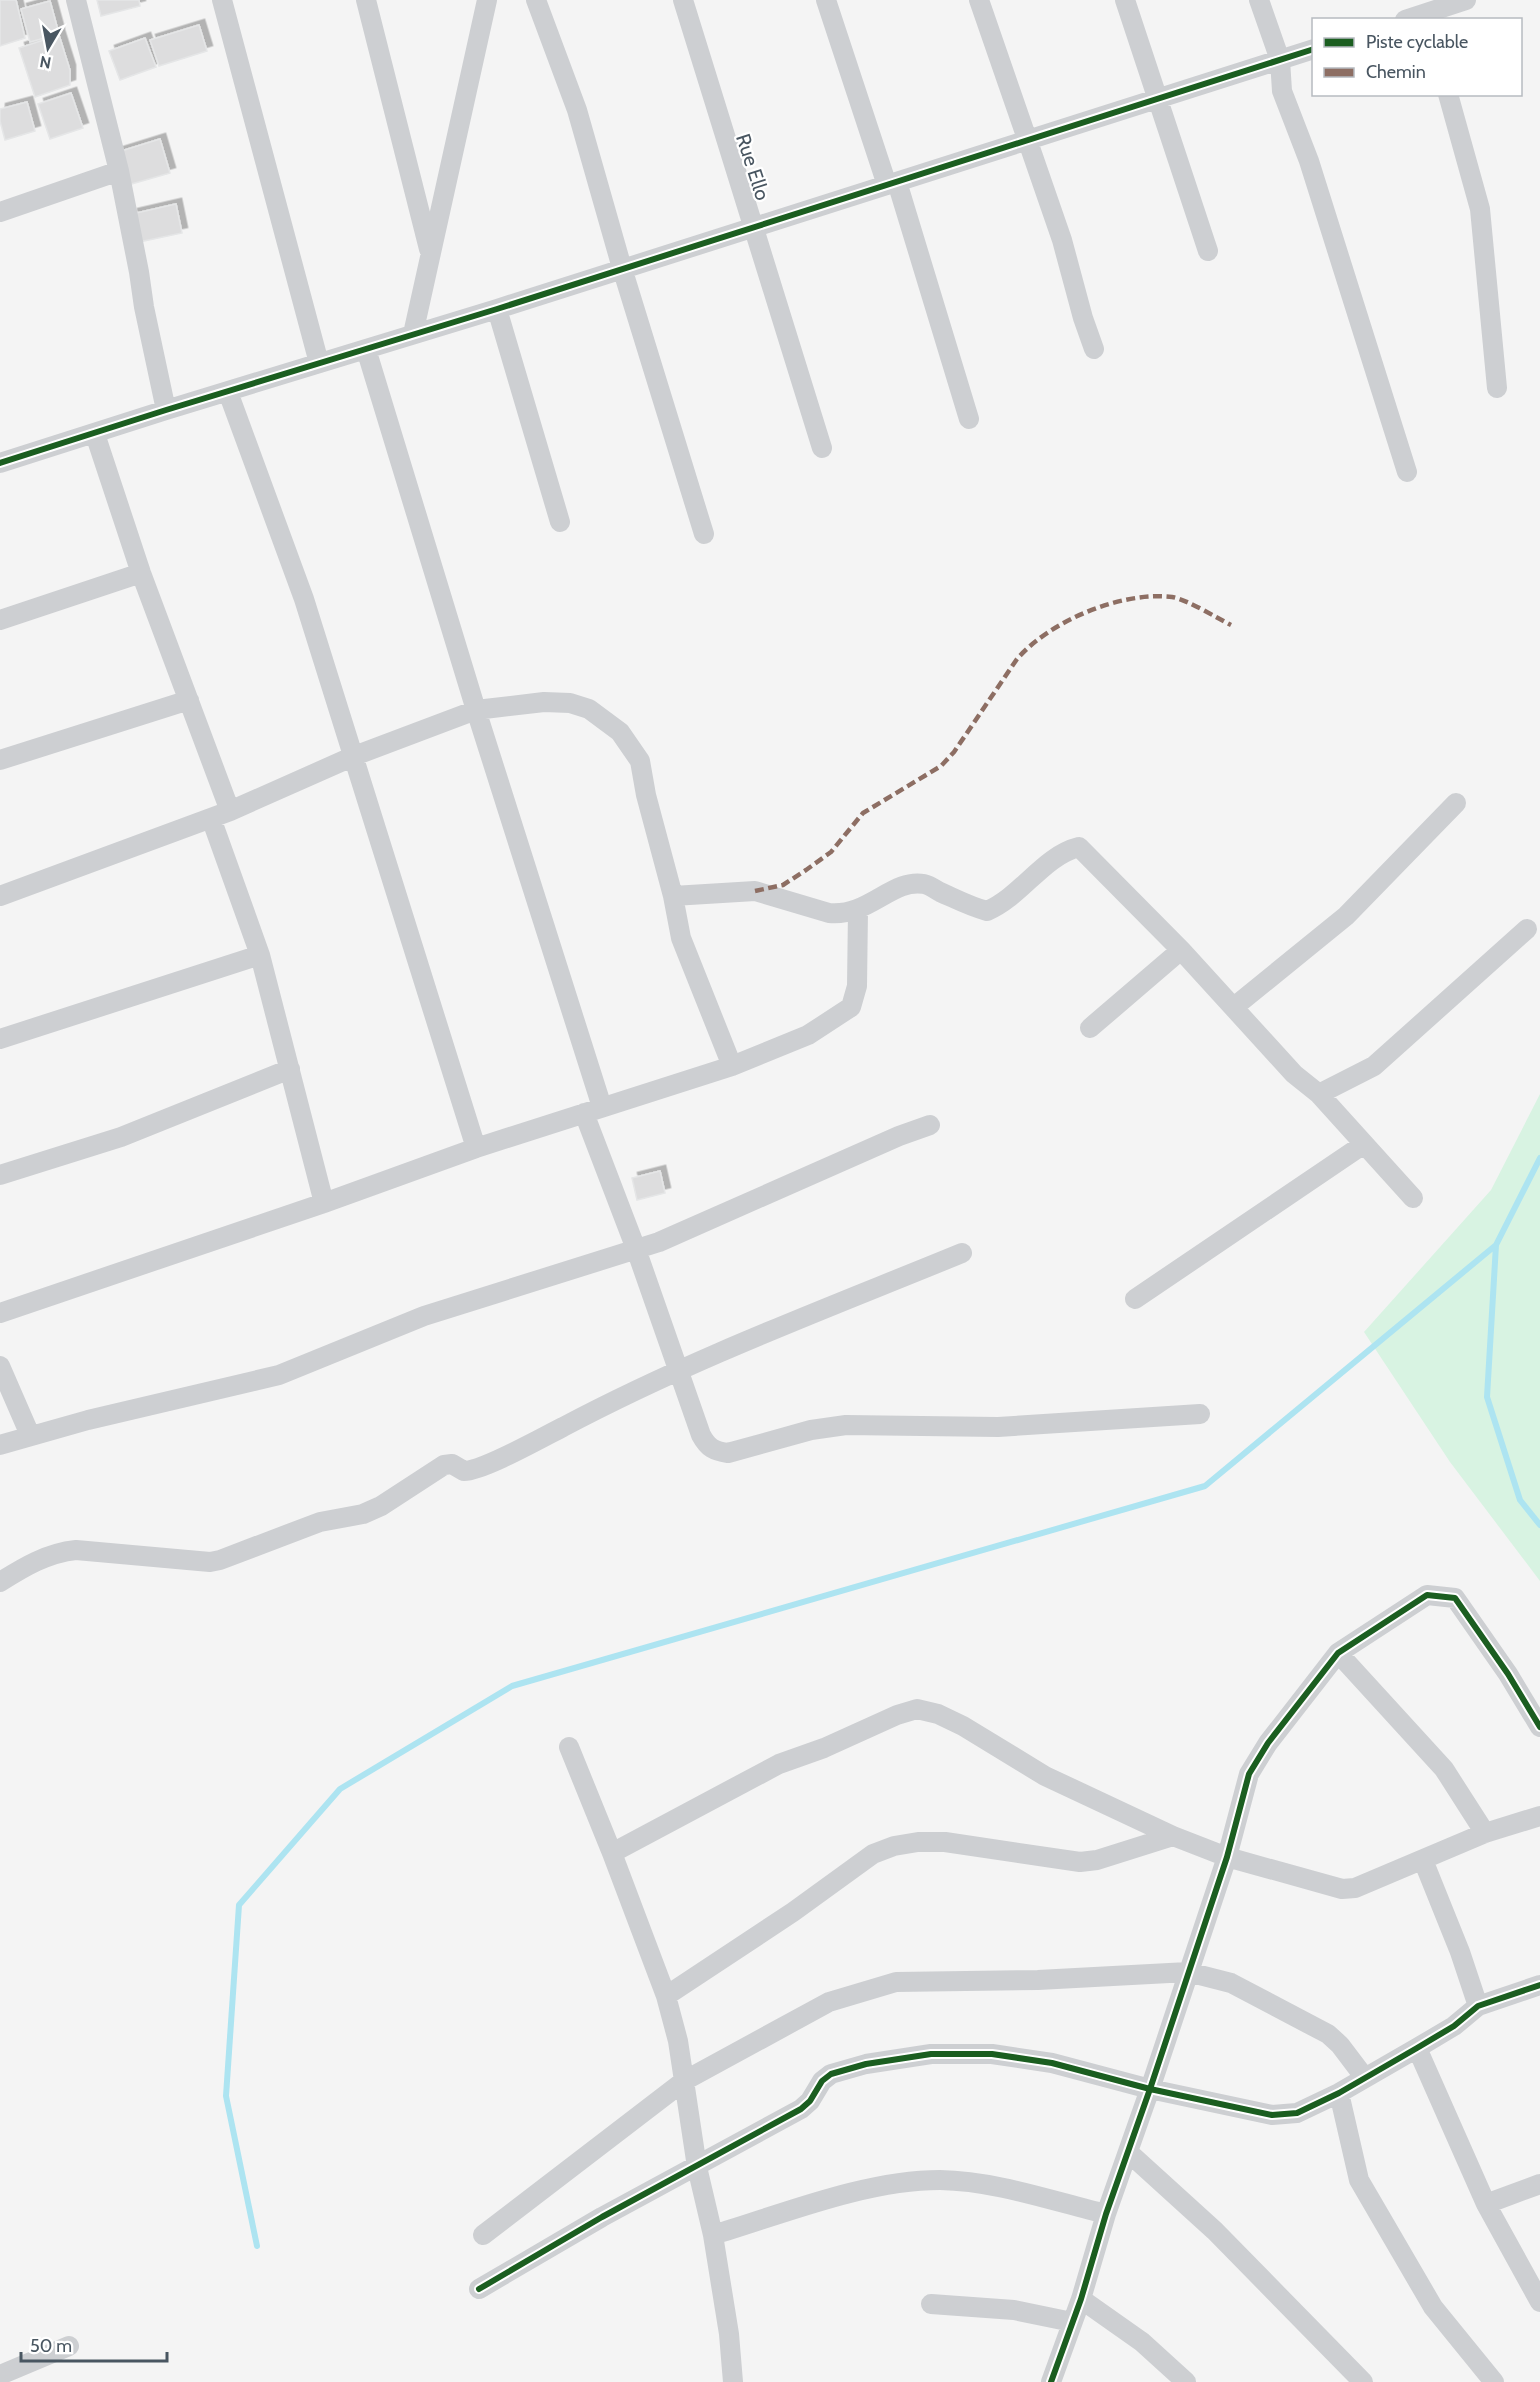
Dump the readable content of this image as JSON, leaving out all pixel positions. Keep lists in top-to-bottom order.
{
  "streets": {
    "street": ["Rue Ello"]
  },
  "legend": ["Piste cyclable", "Chemin"],
  "scale_bar": "50 m",
  "north": "bottom"
}
